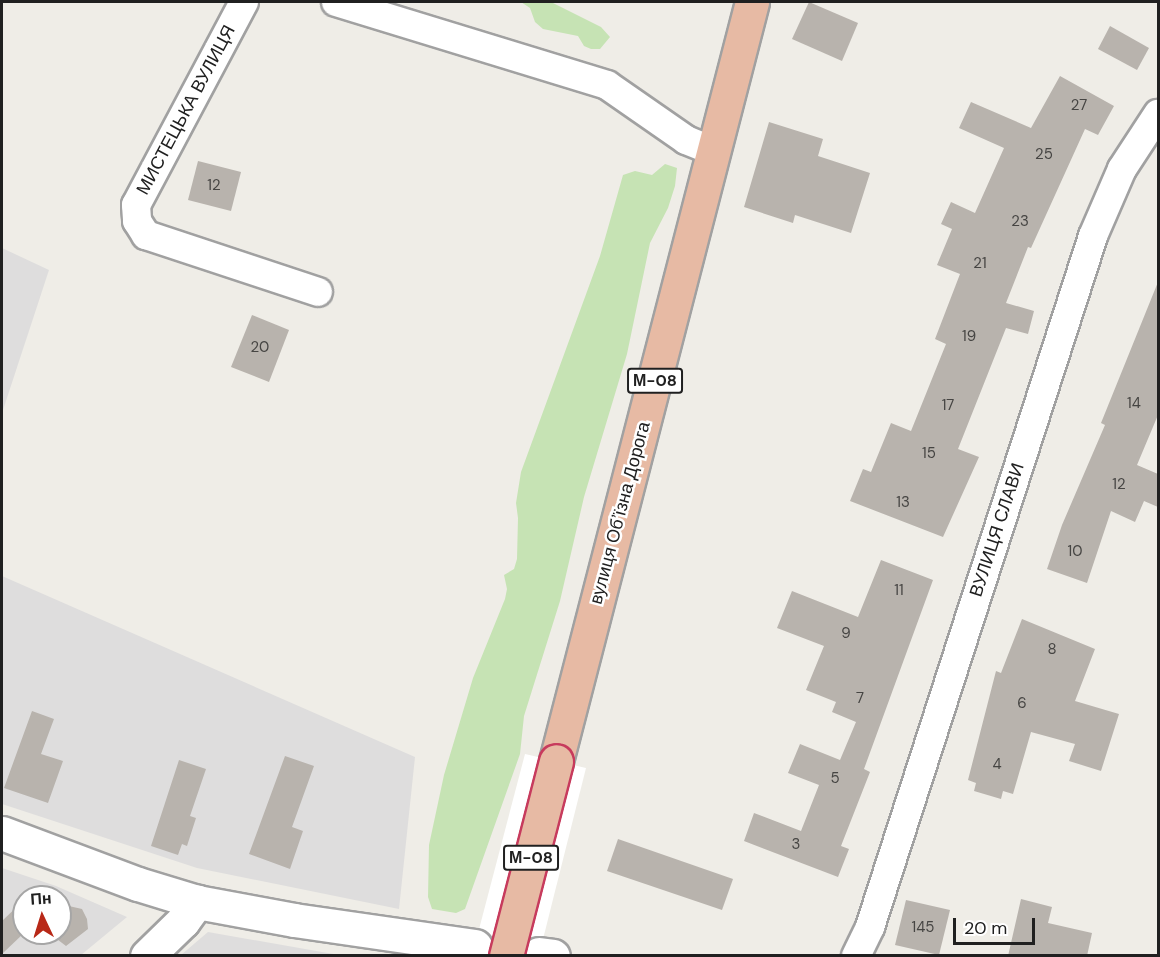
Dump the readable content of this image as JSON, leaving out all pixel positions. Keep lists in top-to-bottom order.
{
  "streets": {
    "highway": ["М-08", "вулиця Обʼїзна Дорога"],
    "street": ["МИСТЕЦЬКА ВУЛИЦЯ", "ВУЛИЦЯ СЛАВИ"]
  },
  "house_numbers": [
    "27",
    "25",
    "12",
    "23",
    "21",
    "19",
    "20",
    "14",
    "17",
    "15",
    "12",
    "13",
    "10",
    "11",
    "9",
    "8",
    "7",
    "6",
    "4",
    "5",
    "3",
    "145"
  ],
  "scale_bar": "20 m",
  "north": "top"
}
